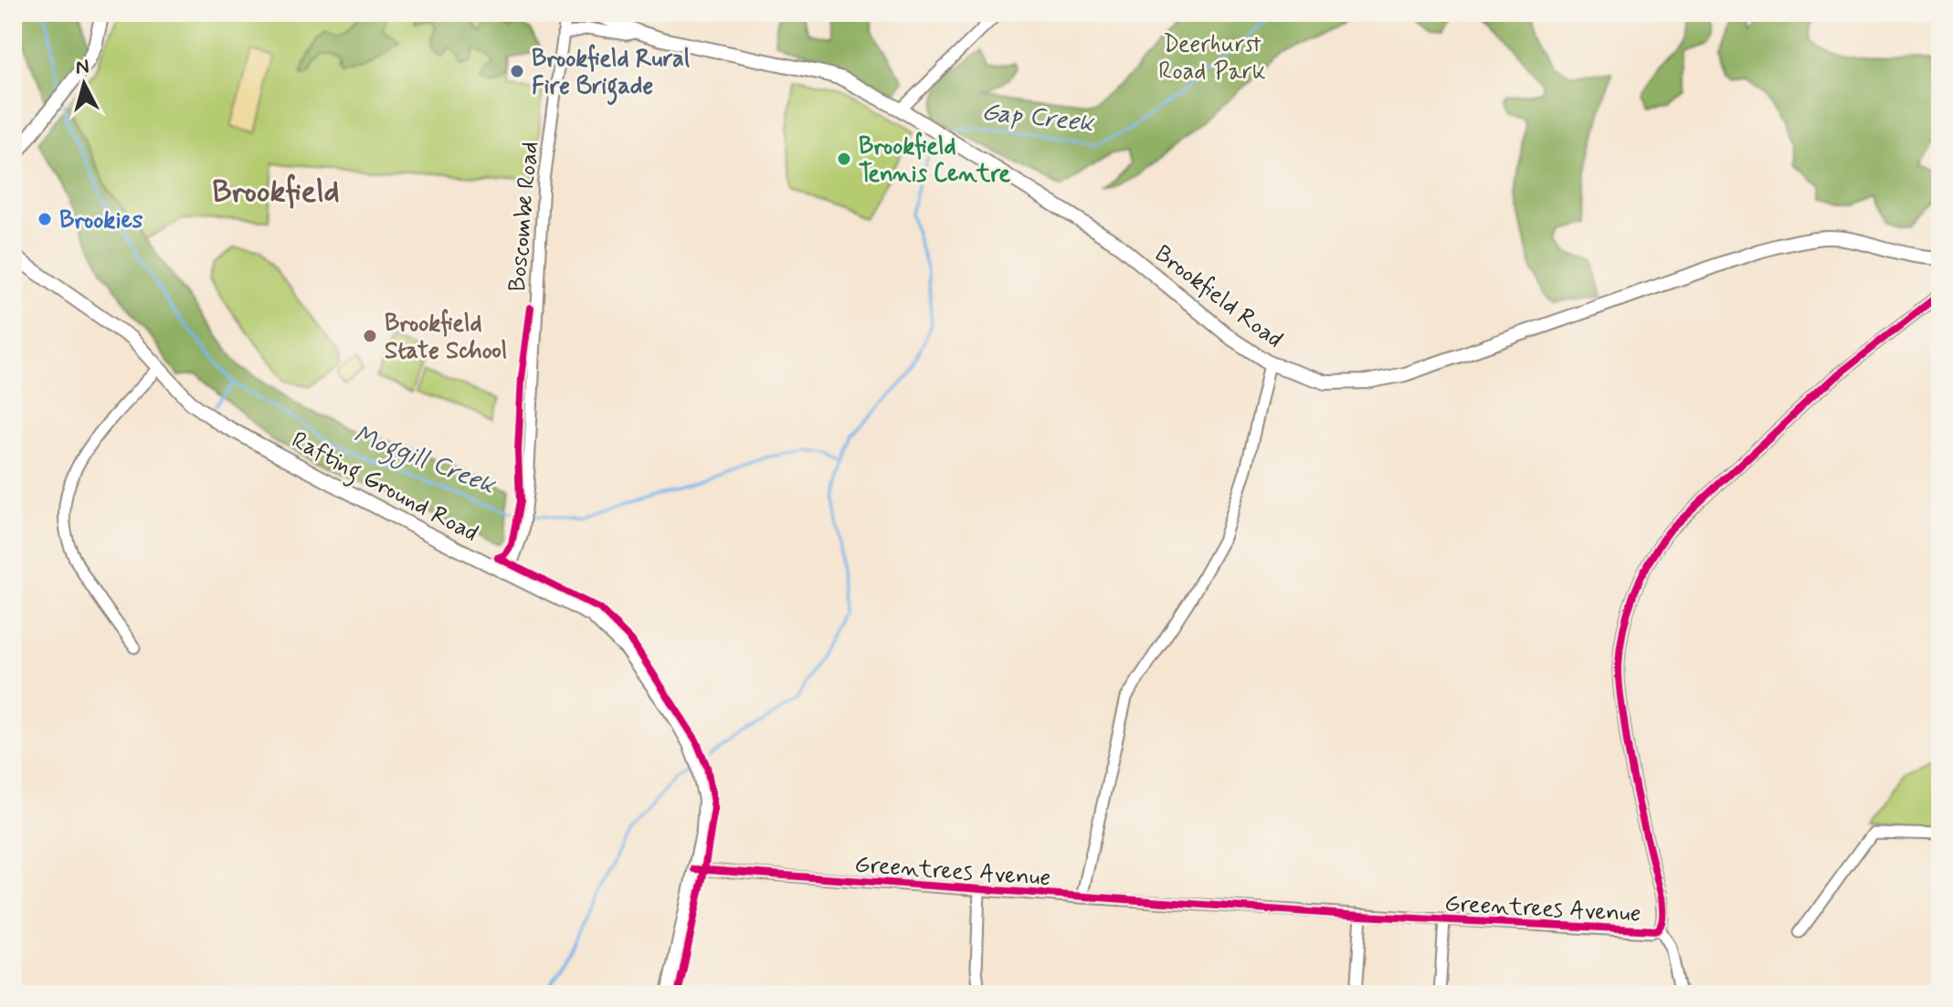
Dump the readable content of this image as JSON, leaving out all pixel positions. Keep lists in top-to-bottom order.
{
  "streets": {
    "main road": ["Brookfield Road", "Rafting Ground Road"],
    "street": ["Boscombe Road", "Greentrees Avenue"]
  },
  "crossings": [
    ["Boscombe Road", "Rafting Ground Road"],
    ["Rafting Ground Road", "Greentrees Avenue"]
  ],
  "districts": ["Brookfield"],
  "water": ["Gap Creek", "Moggill Creek"],
  "parks": ["Deerhurst Road Park"],
  "places": [
    "Brookfield Rural Fire Brigade",
    "Brookfield Tennis Centre",
    "Brookies",
    "Brookfield State School"
  ],
  "north": "top"
}
